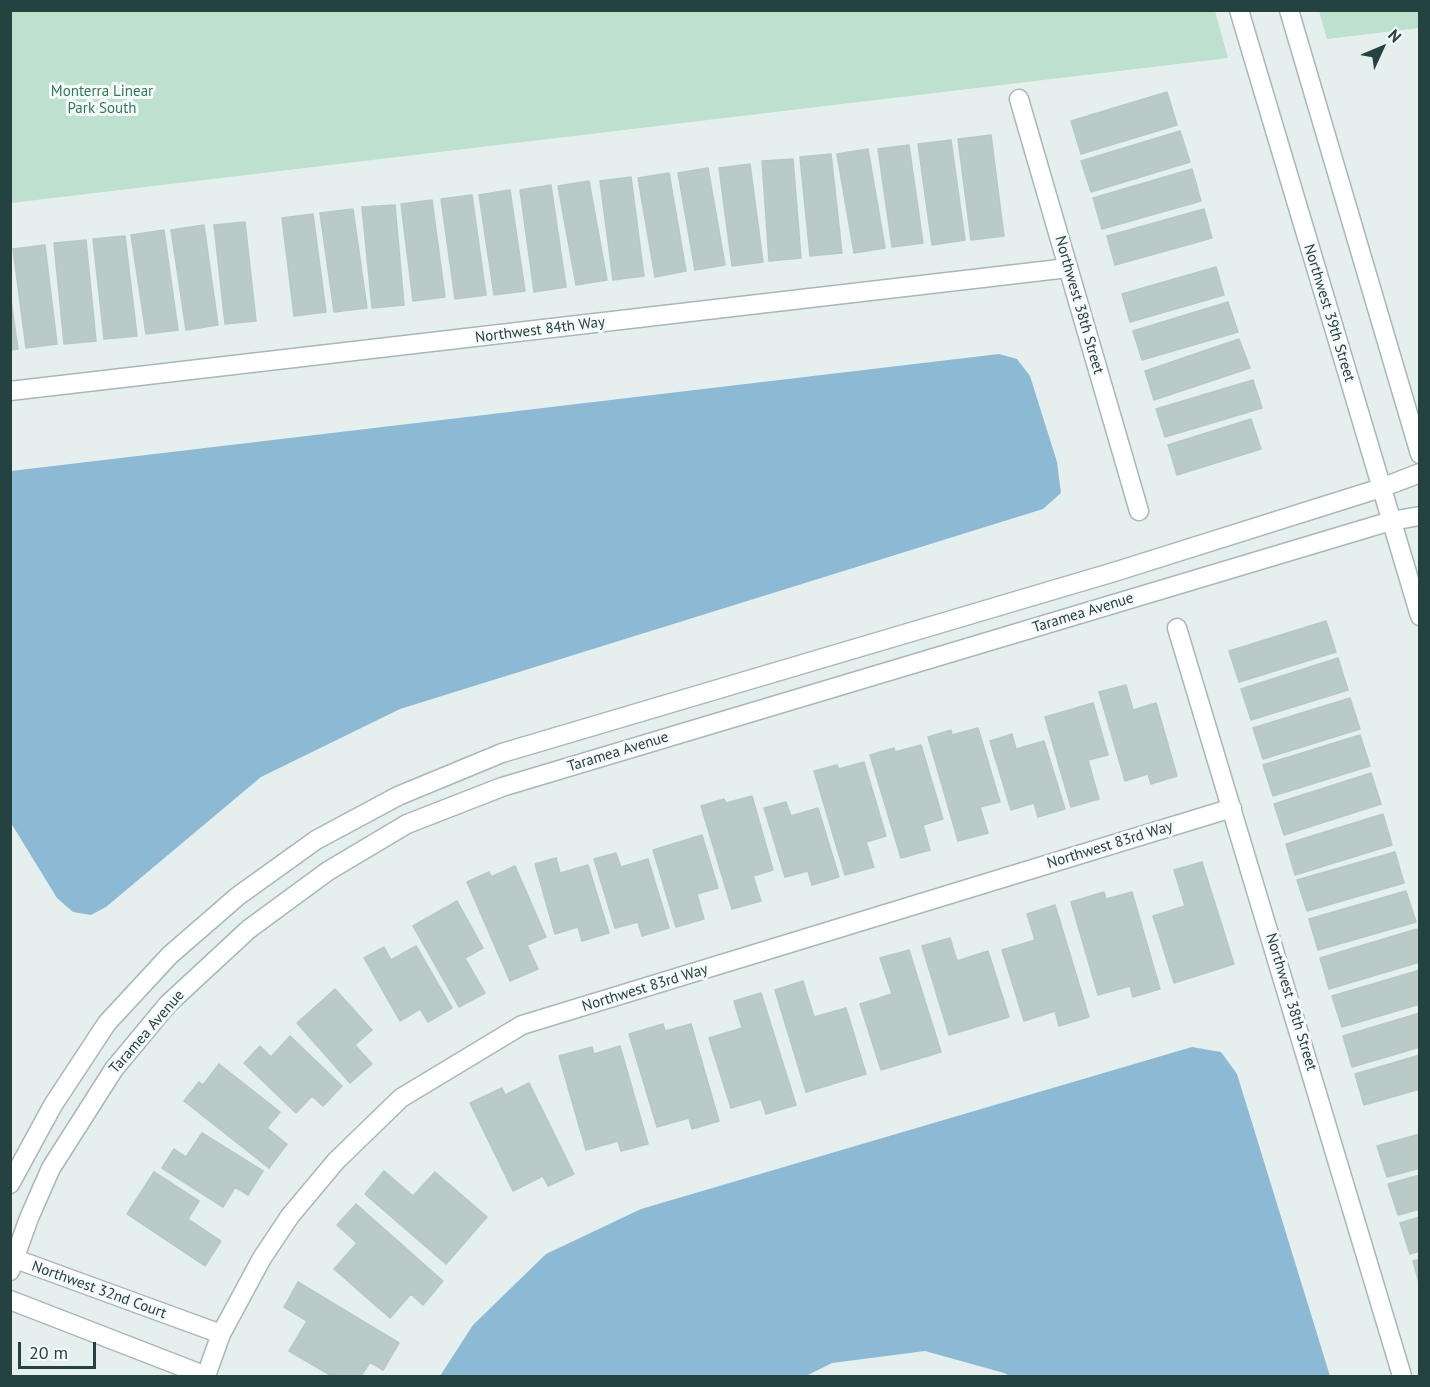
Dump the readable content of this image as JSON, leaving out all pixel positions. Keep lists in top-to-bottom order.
{
  "streets": {
    "street": [
      "Northwest 38th Street",
      "Northwest 39th Street",
      "Northwest 84th Way",
      "Taramea Avenue",
      "Northwest 83rd Way",
      "Northwest 32nd Court"
    ]
  },
  "crossings": [
    ["Northwest 38th Street", "Northwest 84th Way"],
    ["Northwest 38th Street", "Northwest 83rd Way"],
    ["Northwest 39th Street", "Taramea Avenue"],
    ["Taramea Avenue", "Northwest 32nd Court"],
    ["Northwest 83rd Way", "Northwest 32nd Court"]
  ],
  "parks": ["Monterra Linear Park South"],
  "scale_bar": "20 m",
  "north": "top right"
}
